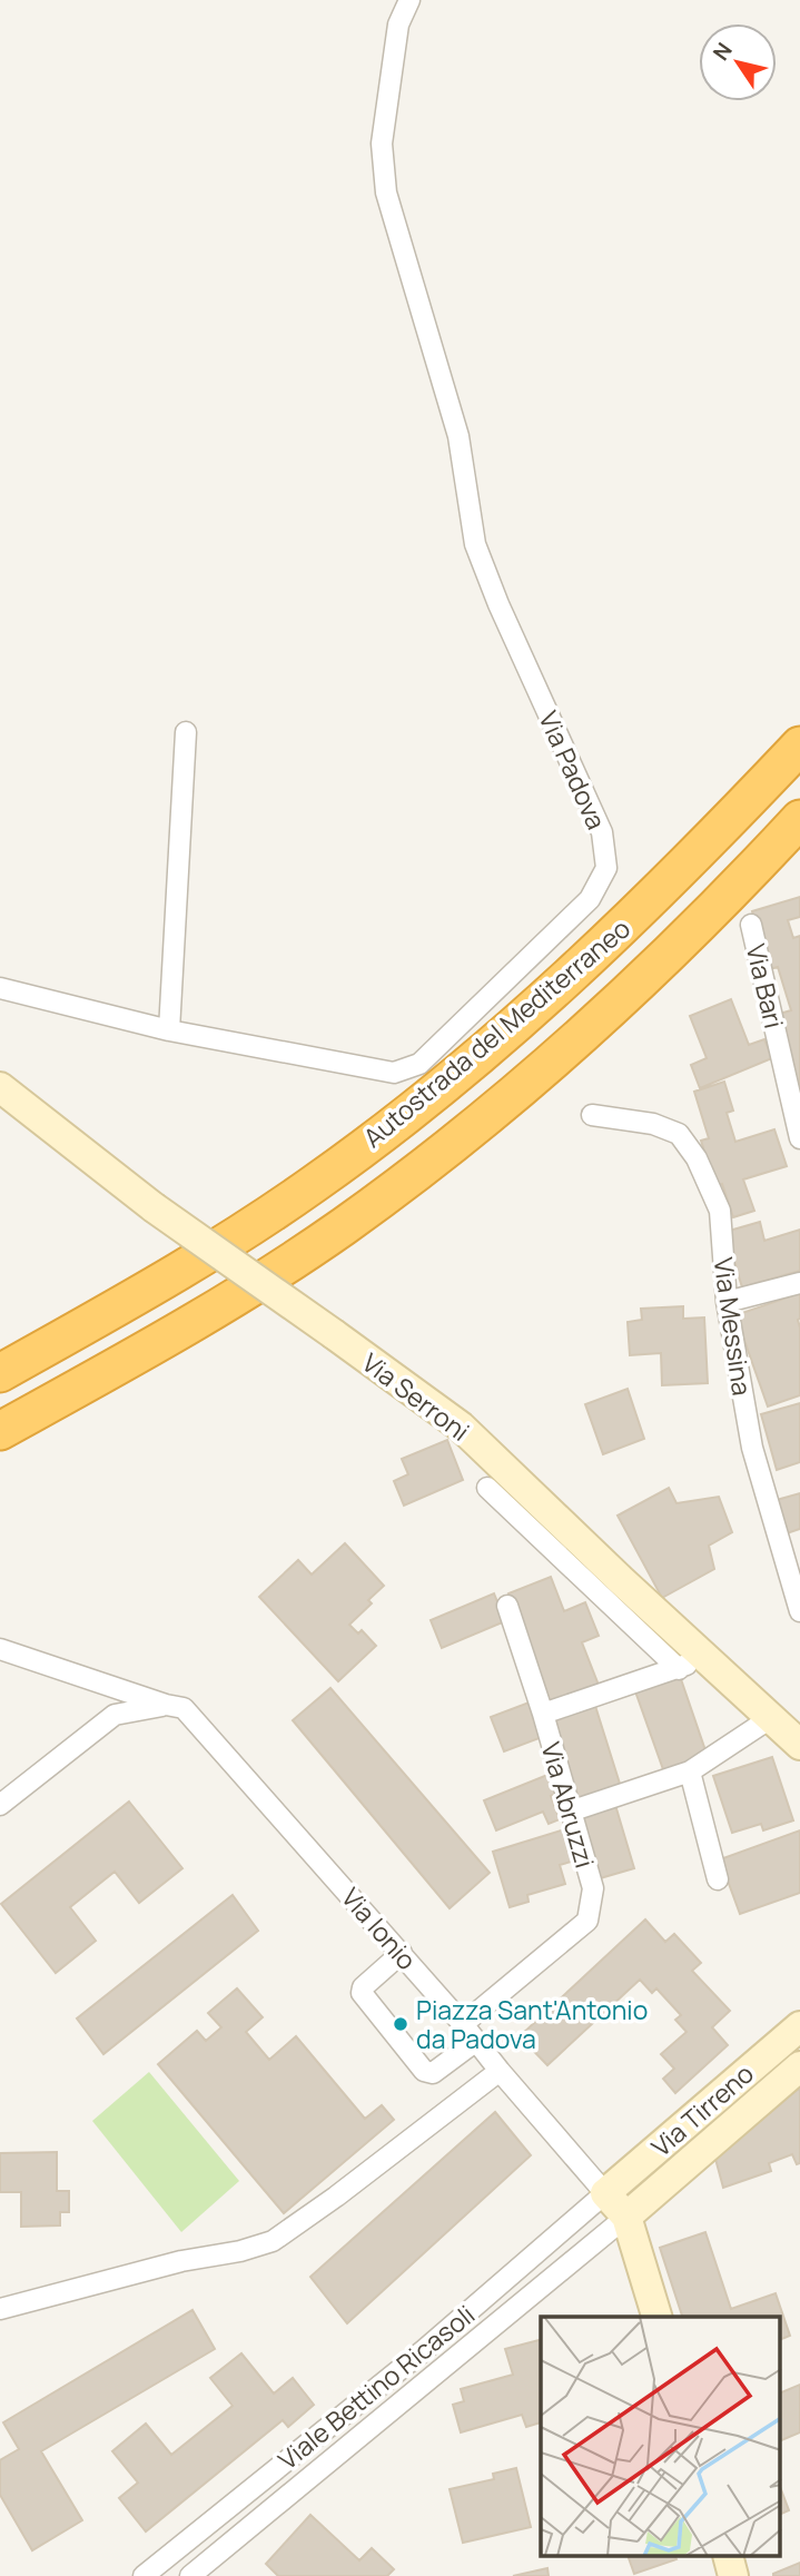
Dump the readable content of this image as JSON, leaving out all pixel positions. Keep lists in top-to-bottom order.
{
  "streets": {
    "highway": ["Autostrada del Mediterraneo"],
    "street": [
      "Via Padova",
      "Via Bari",
      "Via Messina",
      "Via Serroni",
      "Via Abruzzi",
      "Via Ionio",
      "Via Tirreno",
      "Viale Bettino Ricasoli"
    ]
  },
  "crossings": [
    ["Via Serroni", "Via Abruzzi"],
    ["Via Abruzzi", "Via Ionio"],
    ["Via Ionio", "Via Tirreno"],
    ["Via Ionio", "Viale Bettino Ricasoli"],
    ["Via Tirreno", "Viale Bettino Ricasoli"]
  ],
  "places": ["Piazza Sant'Antonio da Padova"],
  "north": "top left"
}
